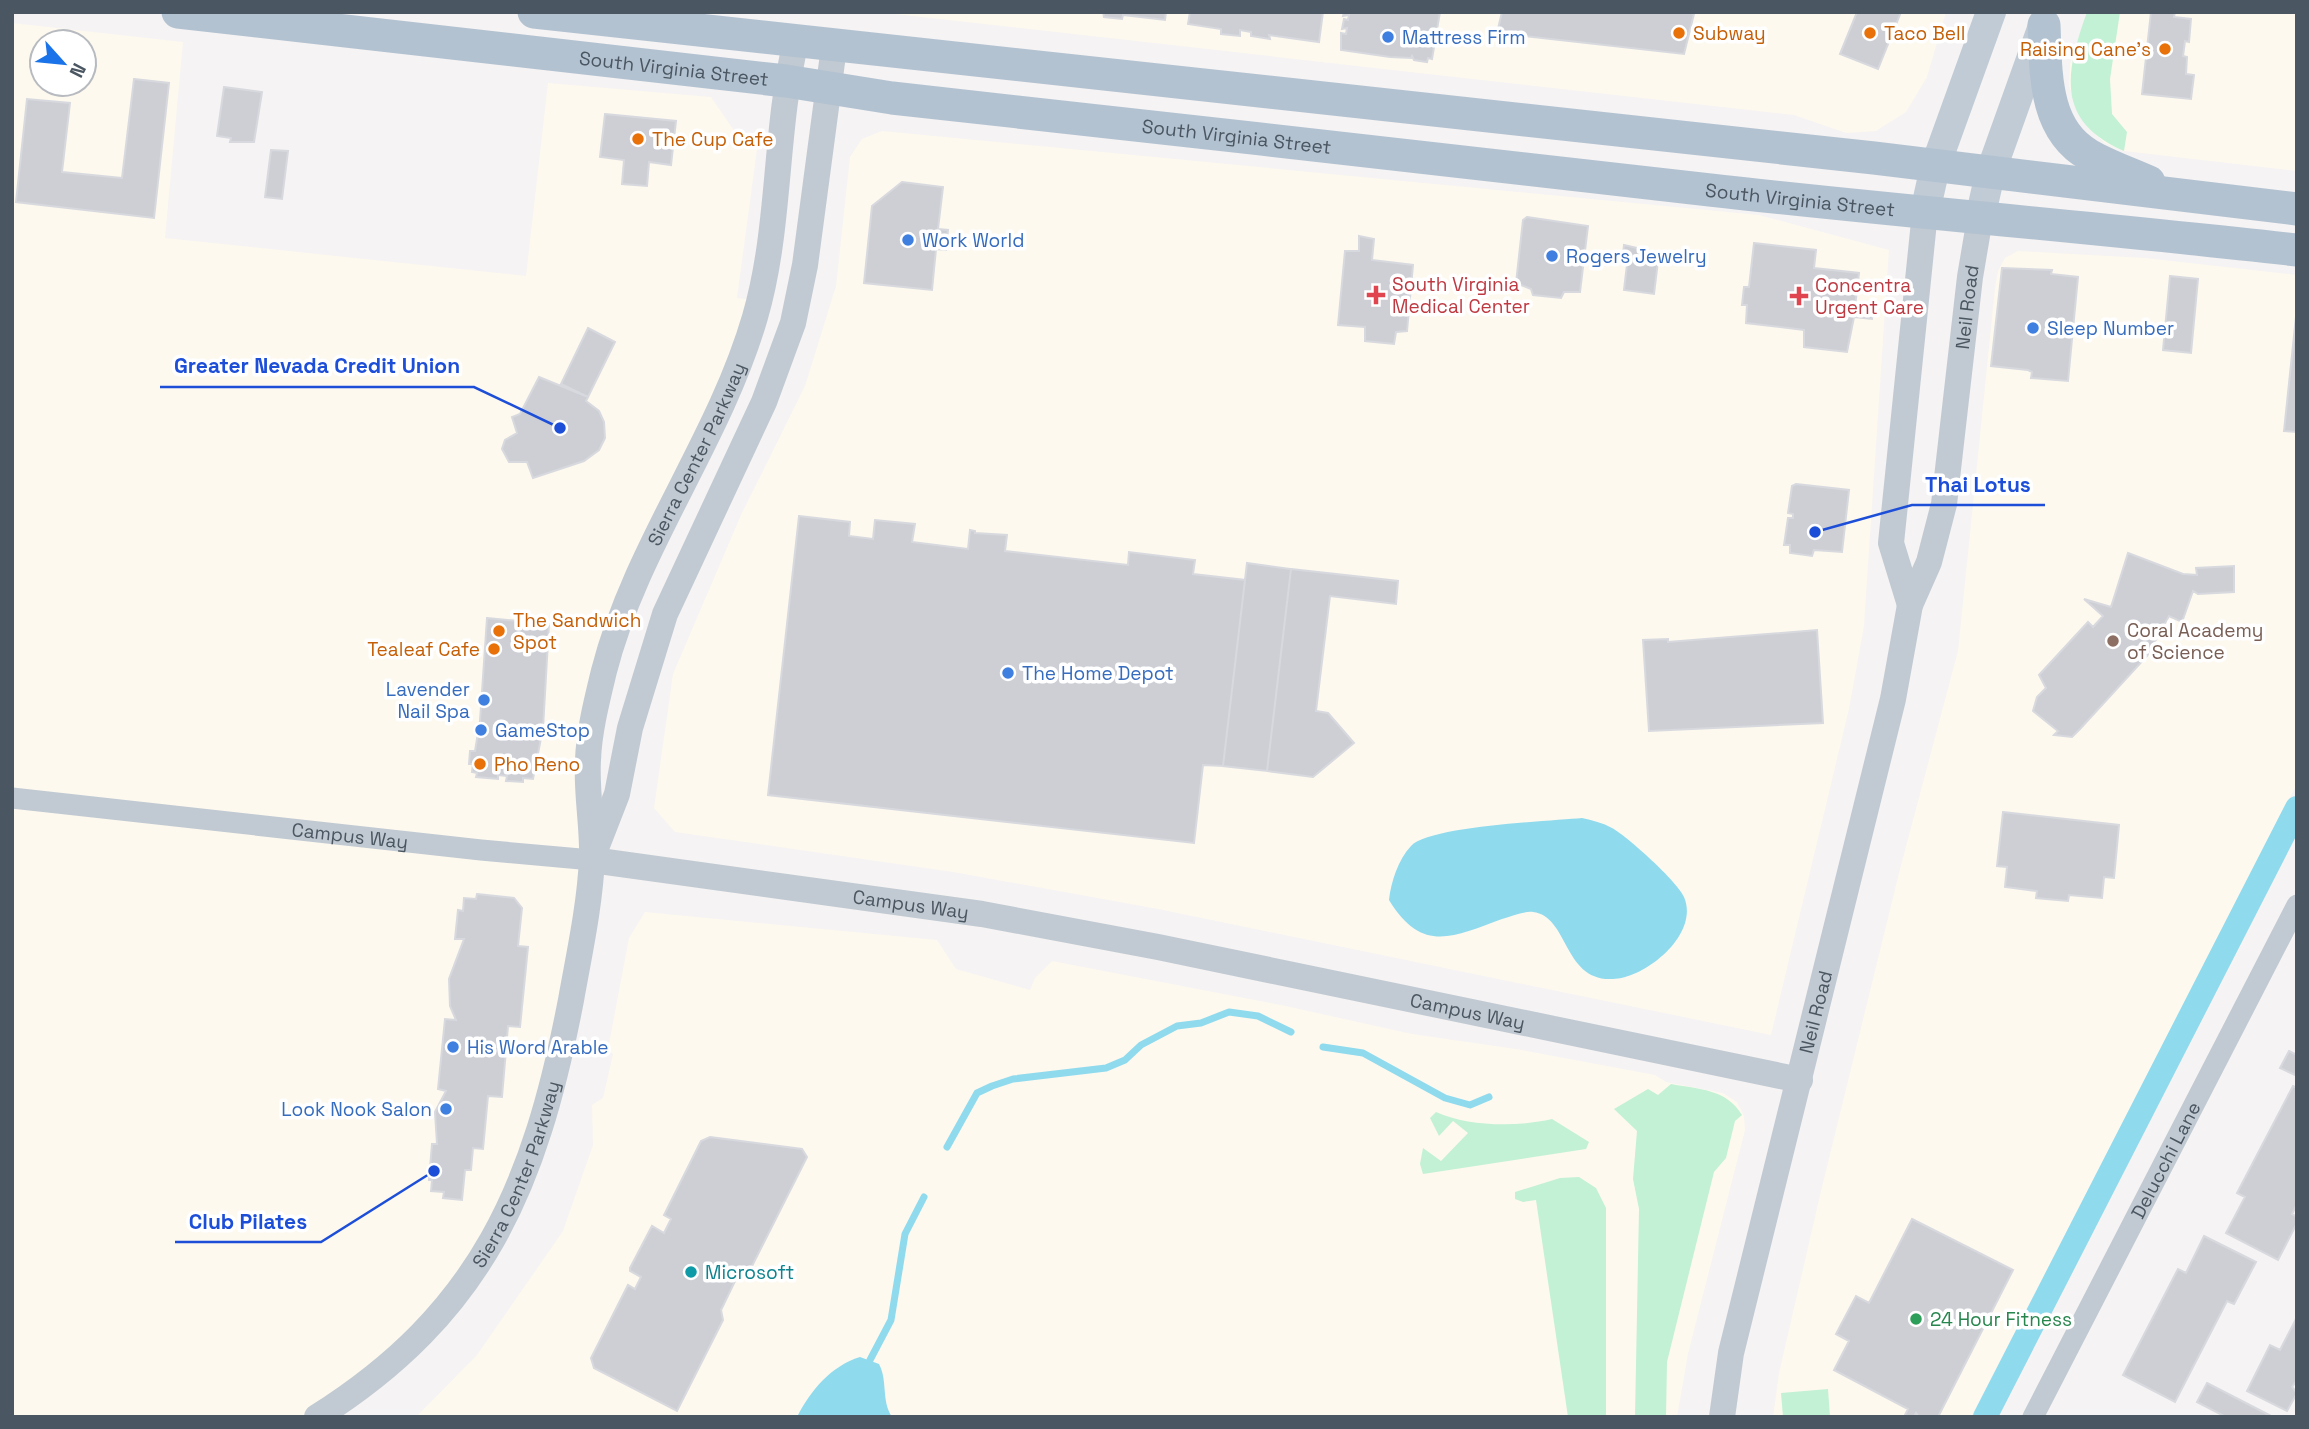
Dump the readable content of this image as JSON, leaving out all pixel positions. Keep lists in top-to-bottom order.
{
  "streets": {
    "main road": ["South Virginia Street", "Neil Road"],
    "street": ["Sierra Center Parkway", "Campus Way", "Delucchi Lane"]
  },
  "crossings": [
    ["South Virginia Street", "Neil Road"],
    ["South Virginia Street", "Sierra Center Parkway"],
    ["Neil Road", "Campus Way"],
    ["Sierra Center Parkway", "Campus Way"]
  ],
  "places": {
    "other": [
      "Subway",
      "Taco Bell",
      "Mattress Firm",
      "Raising Cane's",
      "The Cup Cafe",
      "Work World",
      "Rogers Jewelry",
      "Sleep Number",
      "Greater Nevada Credit Union",
      "Thai Lotus",
      "The Sandwich Spot",
      "Coral Academy of Science",
      "Tealeaf Cafe",
      "The Home Depot",
      "Lavender Nail Spa",
      "GameStop",
      "Pho Reno",
      "His Word Arable",
      "Look Nook Salon",
      "Club Pilates",
      "Microsoft",
      "24 Hour Fitness"
    ],
    "health": ["South Virginia Medical Center", "Concentra Urgent Care"]
  },
  "north": "bottom right"
}
